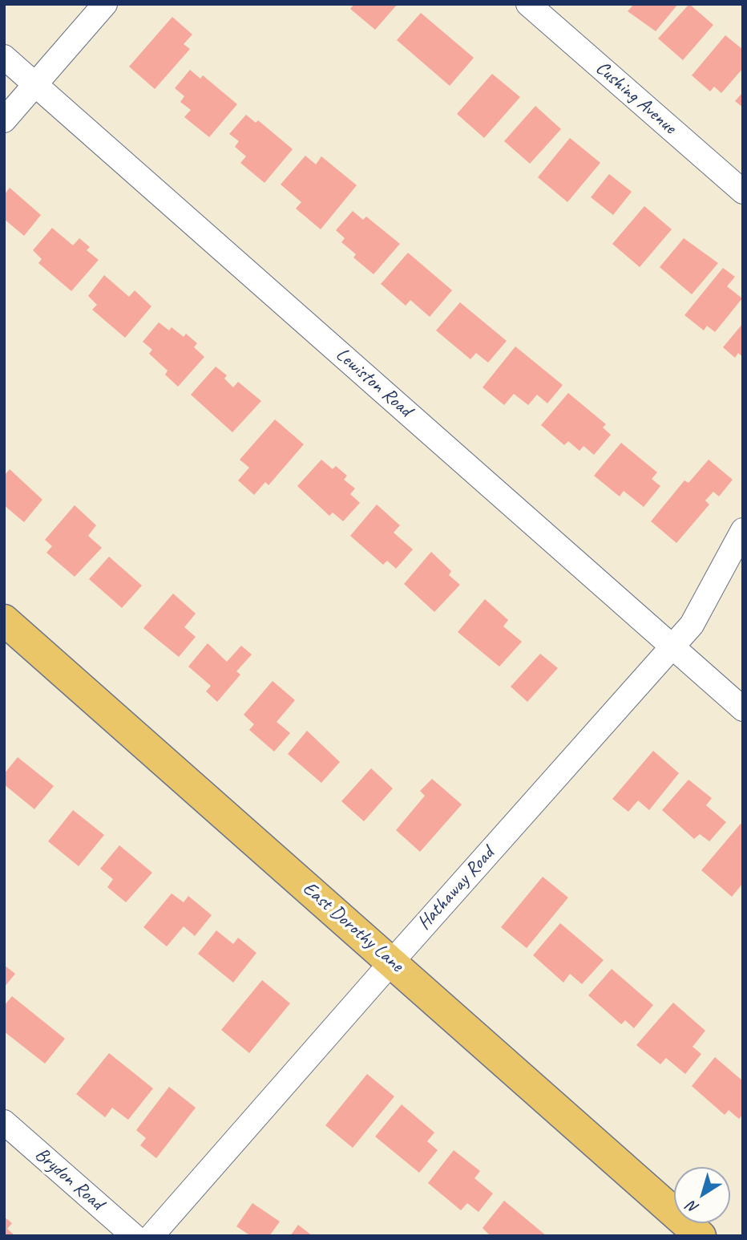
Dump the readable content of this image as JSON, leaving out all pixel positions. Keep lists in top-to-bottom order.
{
  "streets": {
    "main road": ["East Dorothy Lane"],
    "street": [
      "Cushing Avenue",
      "Lewiston Road",
      "Hathaway Road",
      "Brydon Road"
    ]
  },
  "crossings": [
    ["Lewiston Road", "Hathaway Road"],
    ["Hathaway Road", "East Dorothy Lane"]
  ],
  "north": "bottom left"
}
